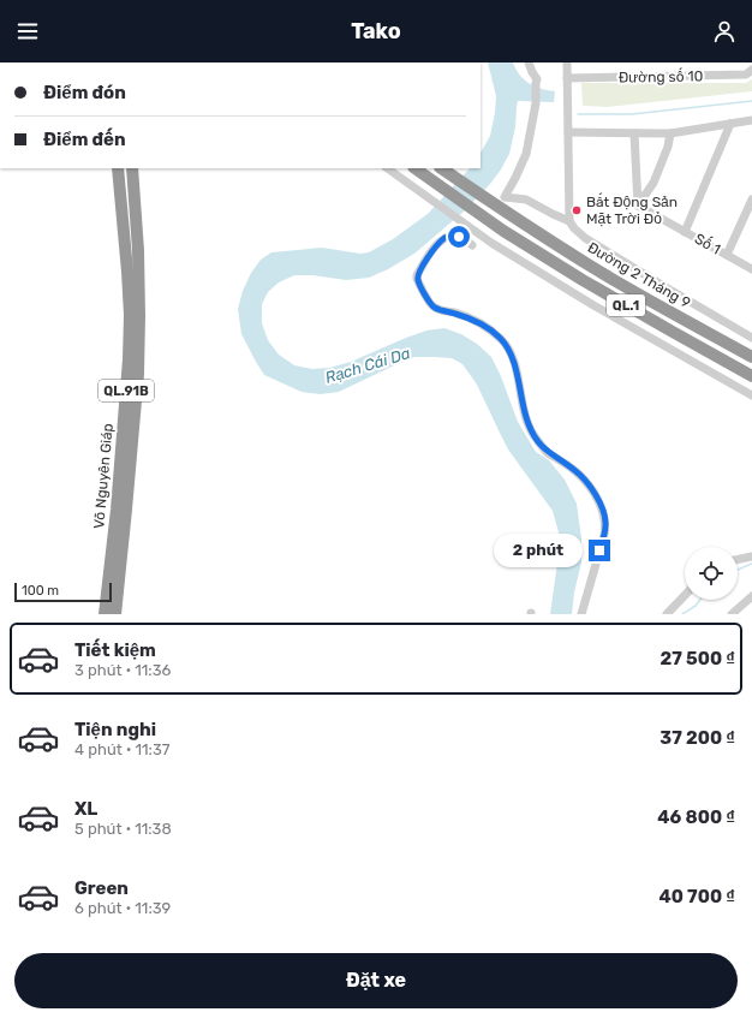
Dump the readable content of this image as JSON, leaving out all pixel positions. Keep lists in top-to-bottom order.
{
  "streets": {
    "highway": [
      "Đường 2 Tháng 9",
      "QL.1",
      "QL.91B",
      "Võ Nguyên Giáp"
    ],
    "street": ["Đường số 10", "Số 1"]
  },
  "water": ["Rạch Cái Da"],
  "places": ["Bất Động Sản Mặt Trời Đỏ"],
  "scale_bar": "100 m",
  "page": {
    "header": "Tako",
    "banner": ["Điểm đón", "Điểm đến"],
    "bubble": "2 phút",
    "scale": "100 m",
    "list": [
      {
        "name": "Tiết kiệm",
        "note": "3 phút · 11:36",
        "value": "27 500 ₫"
      },
      {
        "name": "Tiện nghi",
        "note": "4 phút · 11:37",
        "value": "37 200 ₫"
      },
      {
        "name": "XL",
        "note": "5 phút · 11:38",
        "value": "46 800 ₫"
      },
      {
        "name": "Green",
        "note": "6 phút · 11:39",
        "value": "40 700 ₫"
      }
    ],
    "buttons": "Đặt xe"
  }
}
